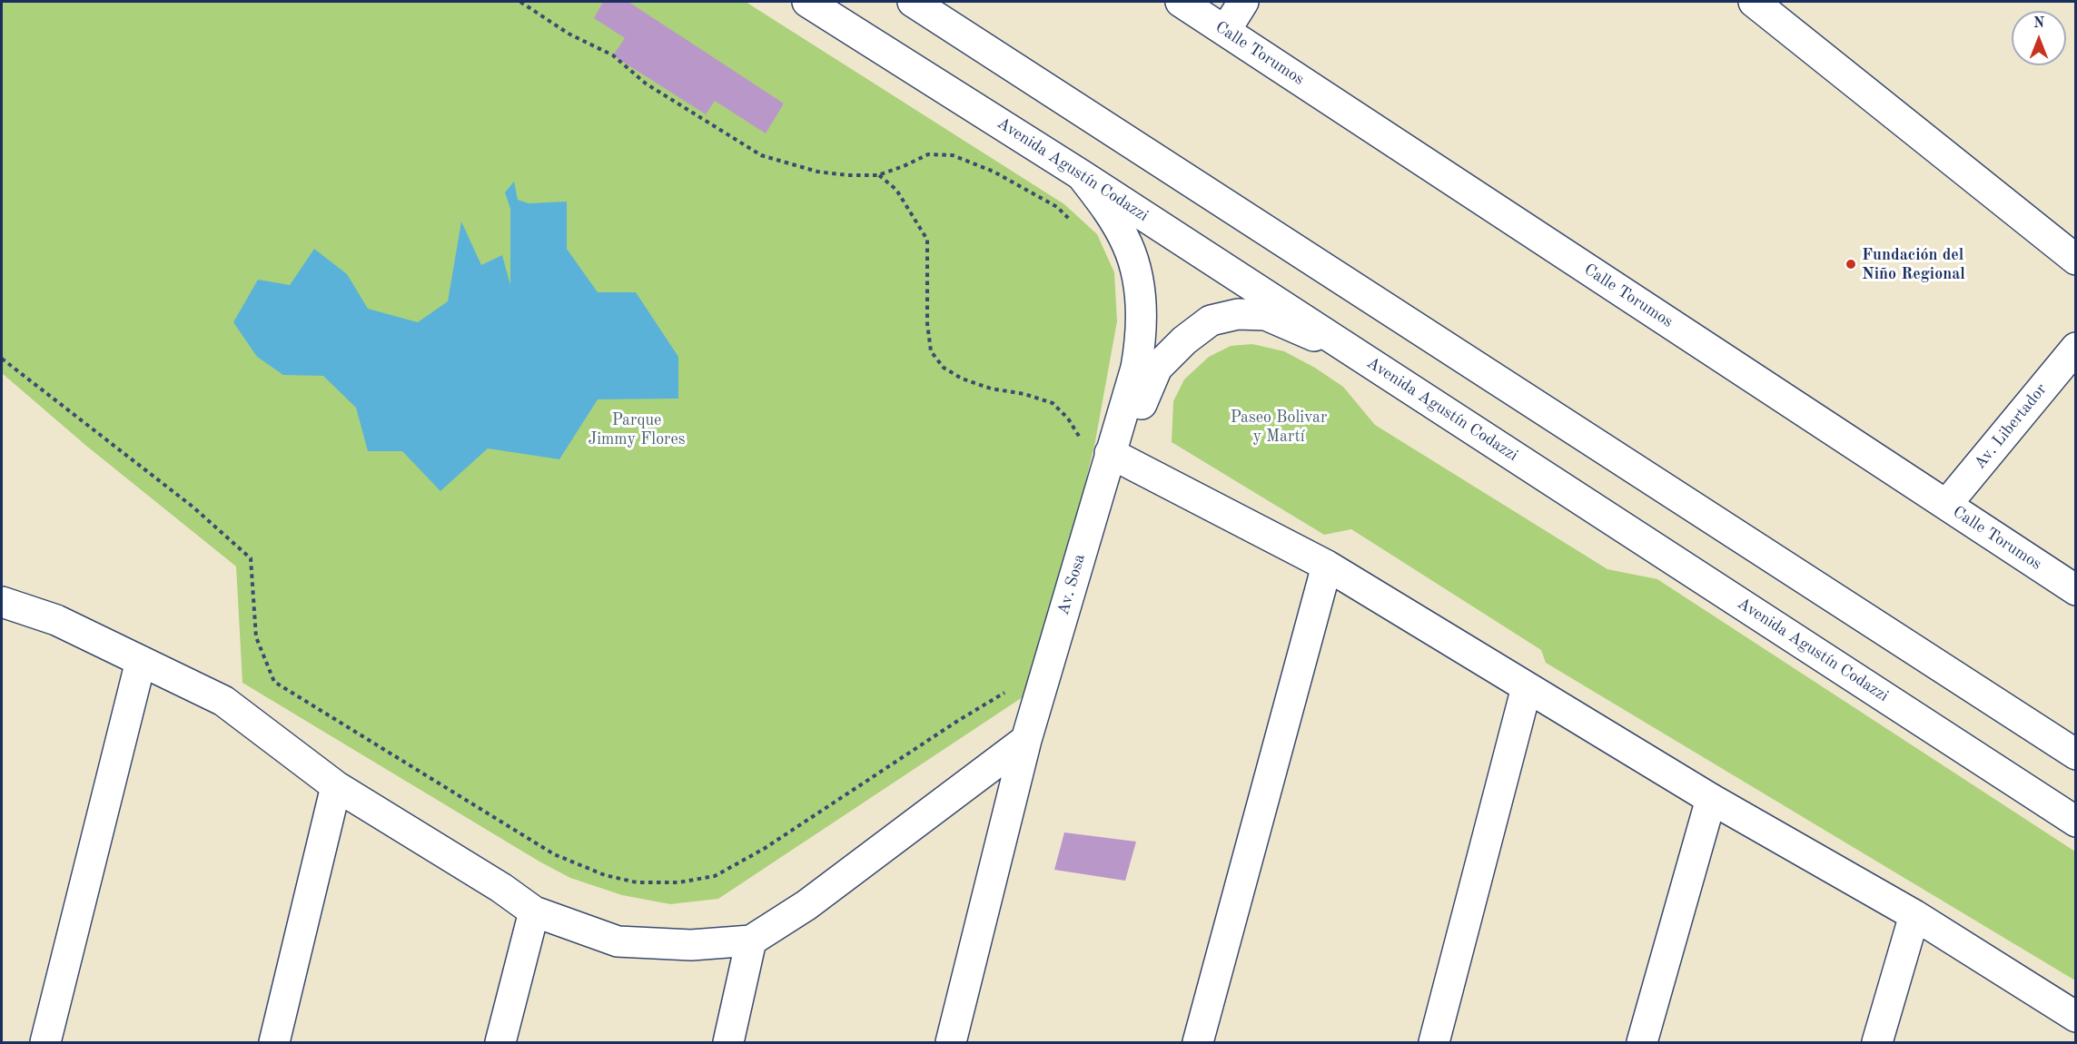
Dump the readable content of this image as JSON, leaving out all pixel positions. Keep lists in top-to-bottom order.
{
  "streets": {
    "street": [
      "Calle Torumos",
      "Avenida Agustín Codazzi",
      "Av. Libertador",
      "Av. Sosa"
    ]
  },
  "crossings": [
    ["Calle Torumos", "Av. Libertador"],
    ["Avenida Agustín Codazzi", "Av. Sosa"]
  ],
  "parks": ["Paseo Bolivar y Martí", "Parque Jimmy Flores"],
  "places": ["Fundación del Niño Regional"],
  "north": "top"
}
